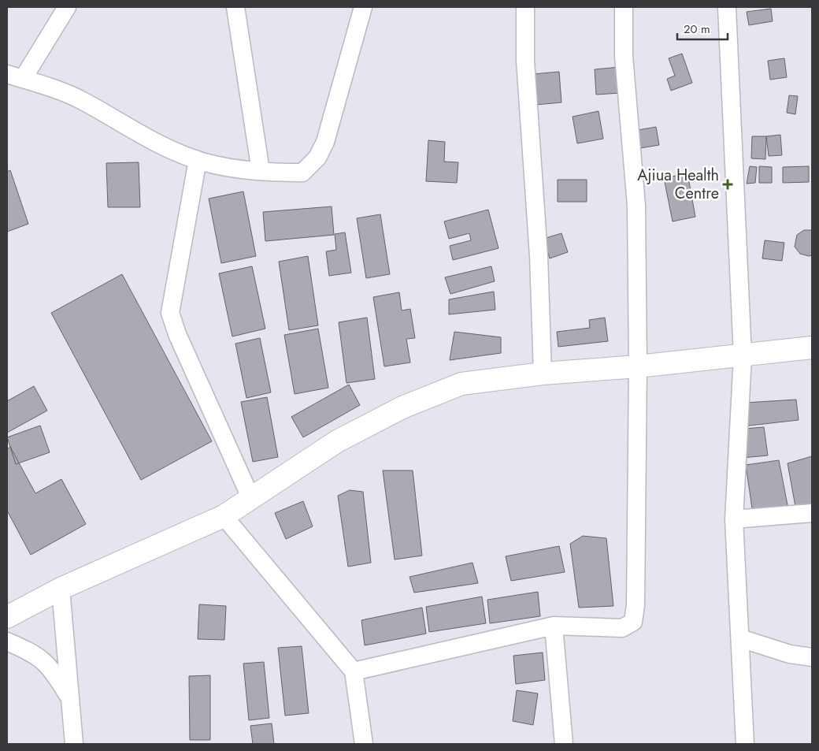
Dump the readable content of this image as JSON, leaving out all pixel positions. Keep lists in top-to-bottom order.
{
  "places": {
    "health": ["Ajiua Health Centre"]
  },
  "scale_bar": "20 m"
}
